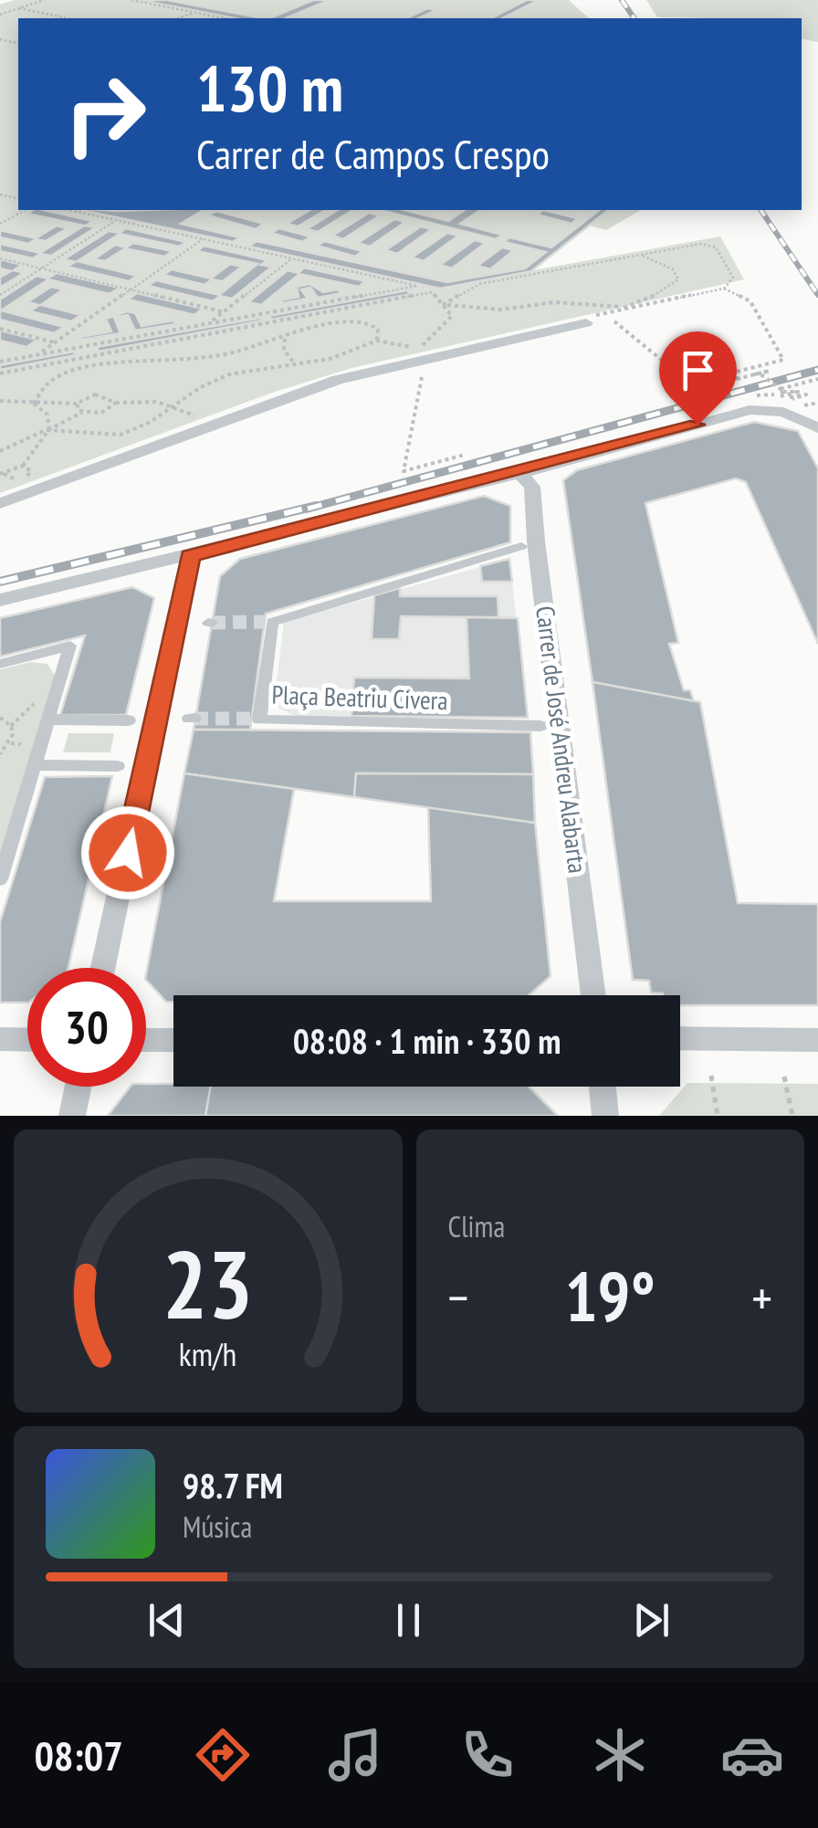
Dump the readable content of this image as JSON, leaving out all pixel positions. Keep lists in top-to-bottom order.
{
  "streets": {
    "street": ["Plaça Beatriu Civera", "Carrer de José Andreu Alabarta"]
  },
  "page": {
    "turn": ["130 m", "Carrer de Campos Crespo"],
    "limit": "30",
    "trip": "08:08 · 1 min · 330 m",
    "tile": "Clima",
    "heat": ["−", "19°", "+"],
    "song": ["98.7 FM", "Música"],
    "tabs": "08:07",
    "gauge": ["23", "km/h"]
  }
}
